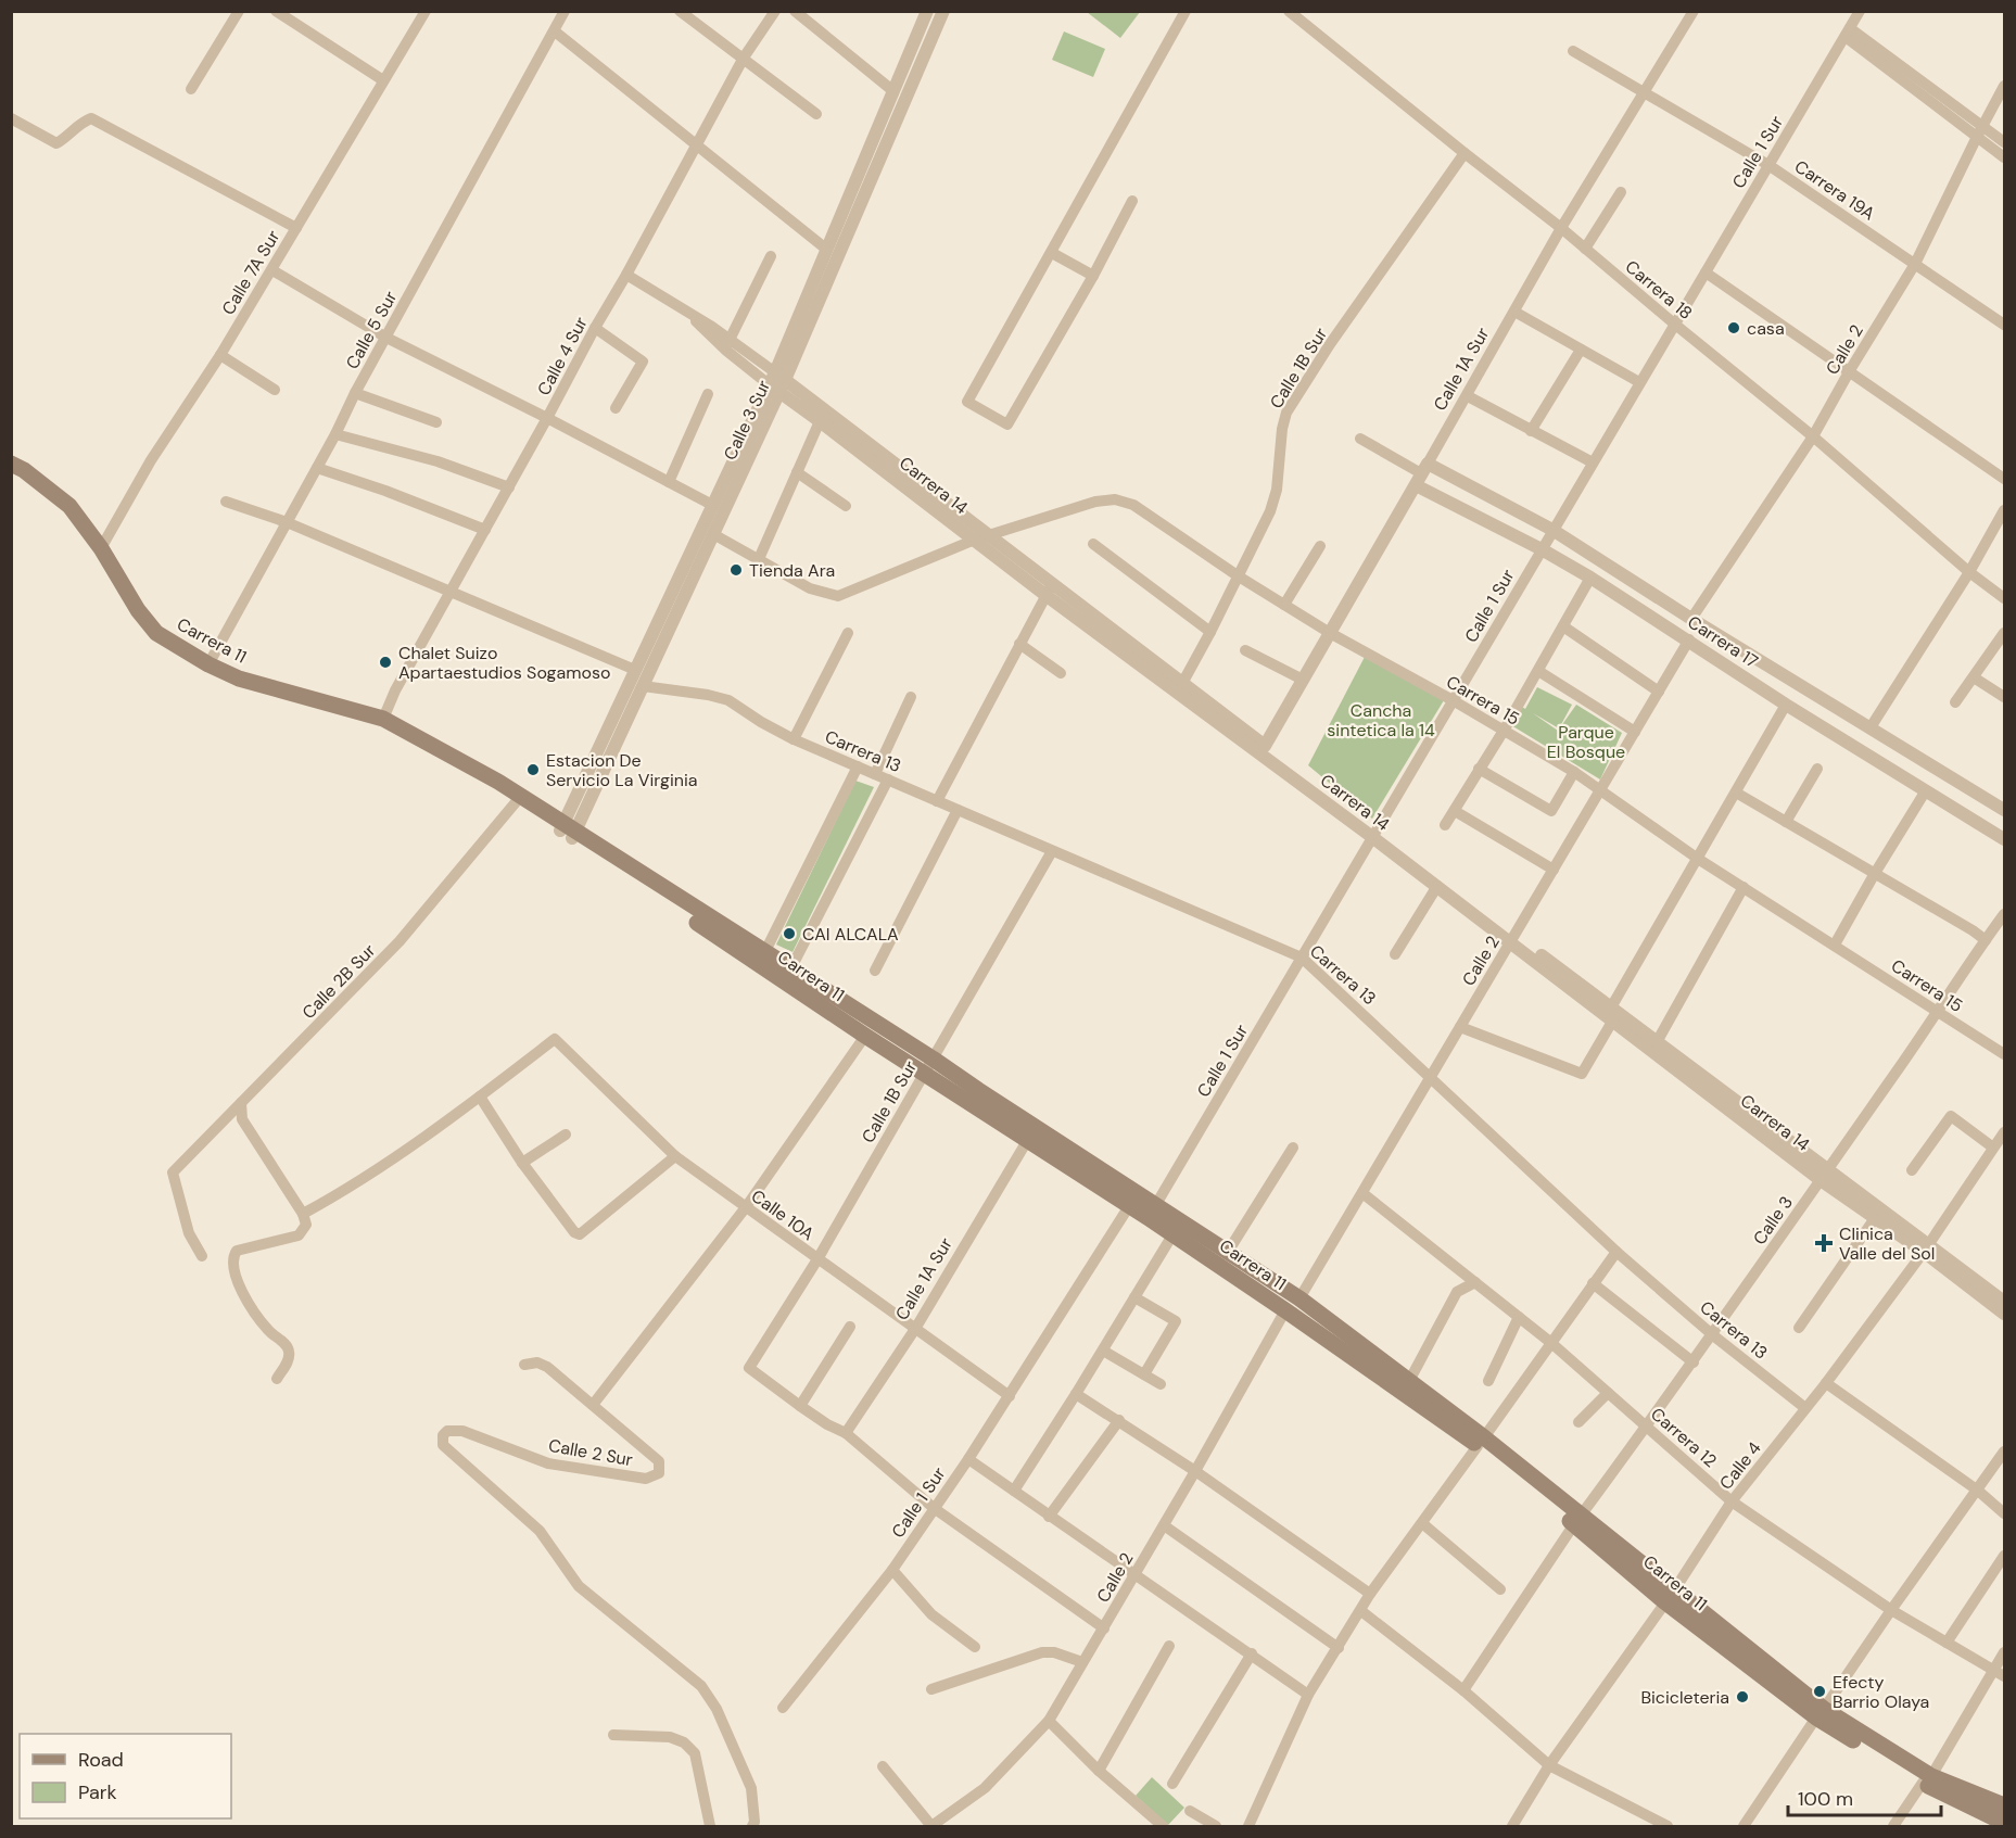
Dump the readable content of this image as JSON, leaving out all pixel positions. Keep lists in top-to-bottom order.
{
  "streets": {
    "main road": ["Carrera 11"],
    "street": [
      "Calle 1 Sur",
      "Carrera 19A",
      "Calle 7A Sur",
      "Carrera 18",
      "Calle 5 Sur",
      "Calle 2",
      "Calle 4 Sur",
      "Calle 1B Sur",
      "Calle 1A Sur",
      "Calle 3 Sur",
      "Carrera 14",
      "Carrera 17",
      "Carrera 15",
      "Carrera 13",
      "Calle 2B Sur",
      "Calle 10A",
      "Calle 3",
      "Carrera 12",
      "Calle 2 Sur",
      "Calle 4"
    ]
  },
  "crossings": [
    ["Calle 1 Sur", "Carrera 19A"],
    ["Calle 1 Sur", "Carrera 18"],
    ["Calle 1 Sur", "Carrera 14"],
    ["Calle 1 Sur", "Carrera 11"],
    ["Calle 1 Sur", "Carrera 17"],
    ["Calle 1 Sur", "Carrera 15"],
    ["Calle 1 Sur", "Carrera 13"],
    ["Calle 1 Sur", "Calle 10A"],
    ["Carrera 19A", "Calle 2"],
    ["Carrera 19A", "Calle 1A Sur"],
    ["Calle 7A Sur", "Carrera 11"],
    ["Carrera 18", "Calle 2"],
    ["Carrera 18", "Calle 1B Sur"],
    ["Carrera 18", "Calle 1A Sur"],
    ["Calle 5 Sur", "Carrera 11"],
    ["Calle 2", "Carrera 14"],
    ["Calle 2", "Carrera 11"],
    ["Calle 2", "Carrera 17"],
    ["Calle 2", "Carrera 15"],
    ["Calle 2", "Carrera 13"],
    ["Calle 2", "Carrera 12"],
    ["Calle 4 Sur", "Carrera 14"],
    ["Calle 4 Sur", "Carrera 11"],
    ["Calle 1B Sur", "Carrera 14"],
    ["Calle 1B Sur", "Carrera 11"],
    ["Calle 1B Sur", "Carrera 15"],
    ["Calle 1B Sur", "Carrera 13"],
    ["Calle 1B Sur", "Calle 10A"],
    ["Calle 1A Sur", "Carrera 14"],
    ["Calle 1A Sur", "Carrera 11"],
    ["Calle 1A Sur", "Carrera 17"],
    ["Calle 1A Sur", "Carrera 15"],
    ["Calle 1A Sur", "Calle 10A"],
    ["Calle 3 Sur", "Carrera 14"],
    ["Calle 3 Sur", "Carrera 11"],
    ["Calle 3 Sur", "Carrera 15"],
    ["Calle 3 Sur", "Carrera 13"],
    ["Carrera 14", "Carrera 15"],
    ["Carrera 14", "Calle 3"],
    ["Carrera 14", "Calle 4"],
    ["Carrera 11", "Calle 2B Sur"],
    ["Carrera 11", "Calle 3"],
    ["Carrera 11", "Calle 4"],
    ["Carrera 15", "Calle 3"],
    ["Carrera 13", "Calle 3"],
    ["Carrera 13", "Calle 4"],
    ["Calle 3", "Carrera 12"],
    ["Carrera 12", "Calle 4"]
  ],
  "parks": ["Cancha sintetica la 14", "Parque El Bosque"],
  "places": {
    "other": [
      "casa",
      "Tienda Ara",
      "Chalet Suizo Apartaestudios Sogamoso",
      "Estacion De Servicio La Virginia",
      "CAI ALCALA",
      "Efecty Barrio Olaya",
      "Bicicleteria"
    ],
    "health": ["Clinica Valle del Sol"]
  },
  "legend": ["Road", "Park"],
  "scale_bar": "100 m"
}
